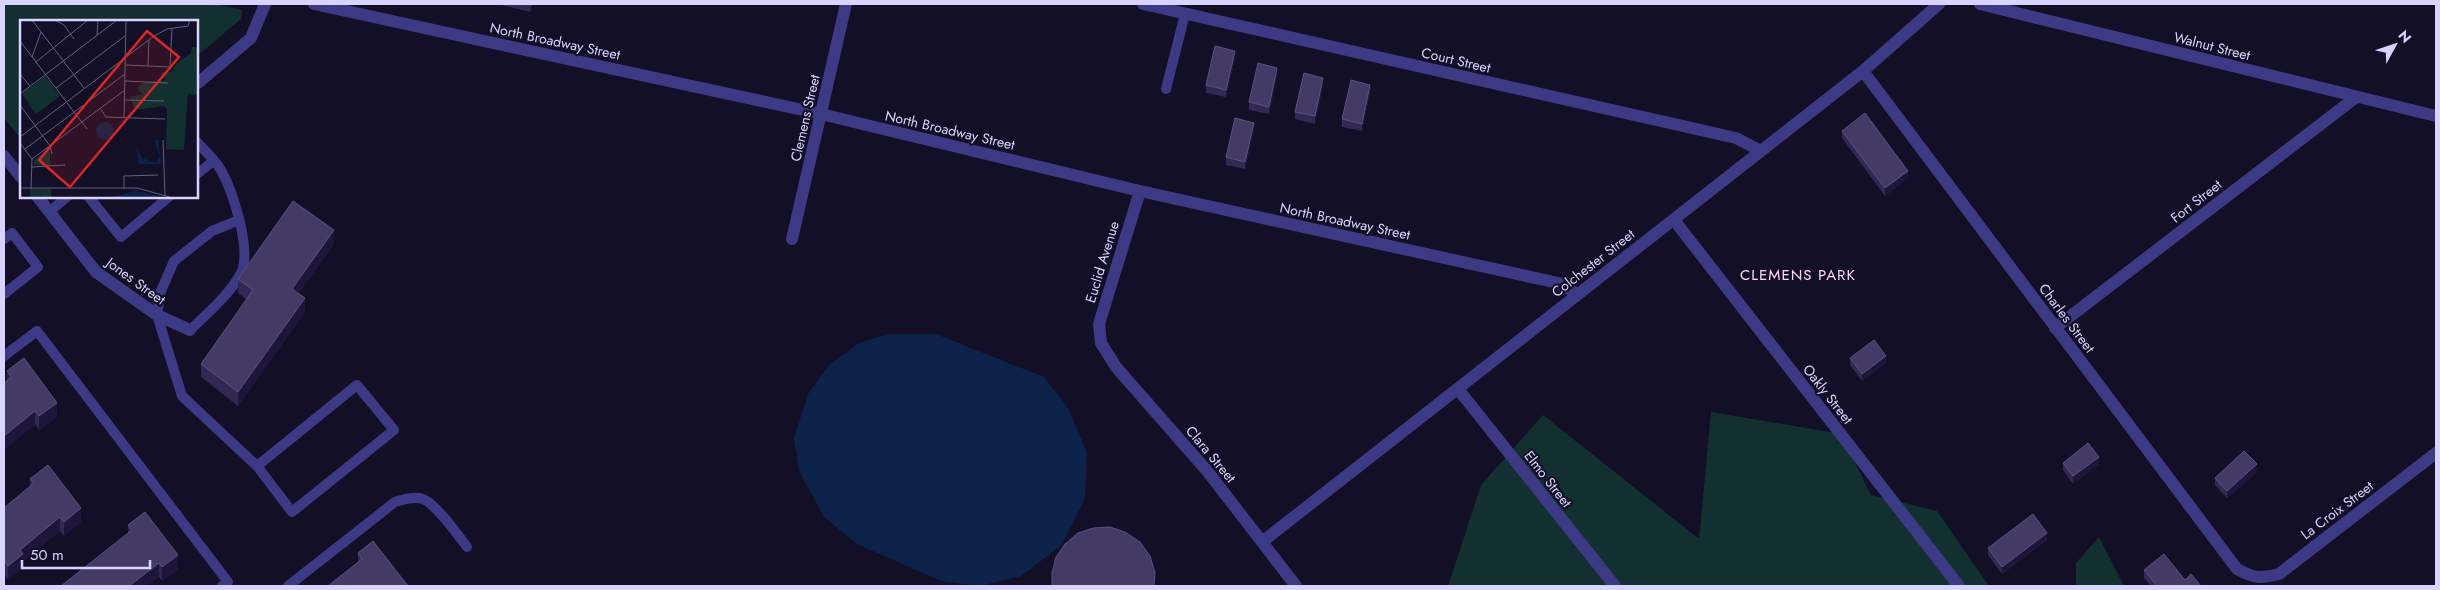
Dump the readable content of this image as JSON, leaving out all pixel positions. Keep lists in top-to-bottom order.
{
  "streets": {
    "street": [
      "North Broadway Street",
      "Walnut Street",
      "Court Street",
      "Clemens Street",
      "Fort Street",
      "Euclid Avenue",
      "Colchester Street",
      "Jones Street",
      "Charles Street",
      "Oakly Street",
      "Clara Street",
      "Elmo Street",
      "La Croix Street"
    ]
  },
  "crossings": [
    ["North Broadway Street", "Clemens Street"],
    ["North Broadway Street", "Euclid Avenue"],
    ["North Broadway Street", "Colchester Street"],
    ["Walnut Street", "Fort Street"],
    ["Court Street", "Colchester Street"],
    ["Fort Street", "Charles Street"],
    ["Euclid Avenue", "Clara Street"],
    ["Colchester Street", "Charles Street"],
    ["Colchester Street", "Oakly Street"],
    ["Colchester Street", "Clara Street"],
    ["Colchester Street", "Elmo Street"],
    ["Charles Street", "La Croix Street"]
  ],
  "districts": ["CLEMENS PARK"],
  "scale_bar": "50 m",
  "north": "top right"
}
